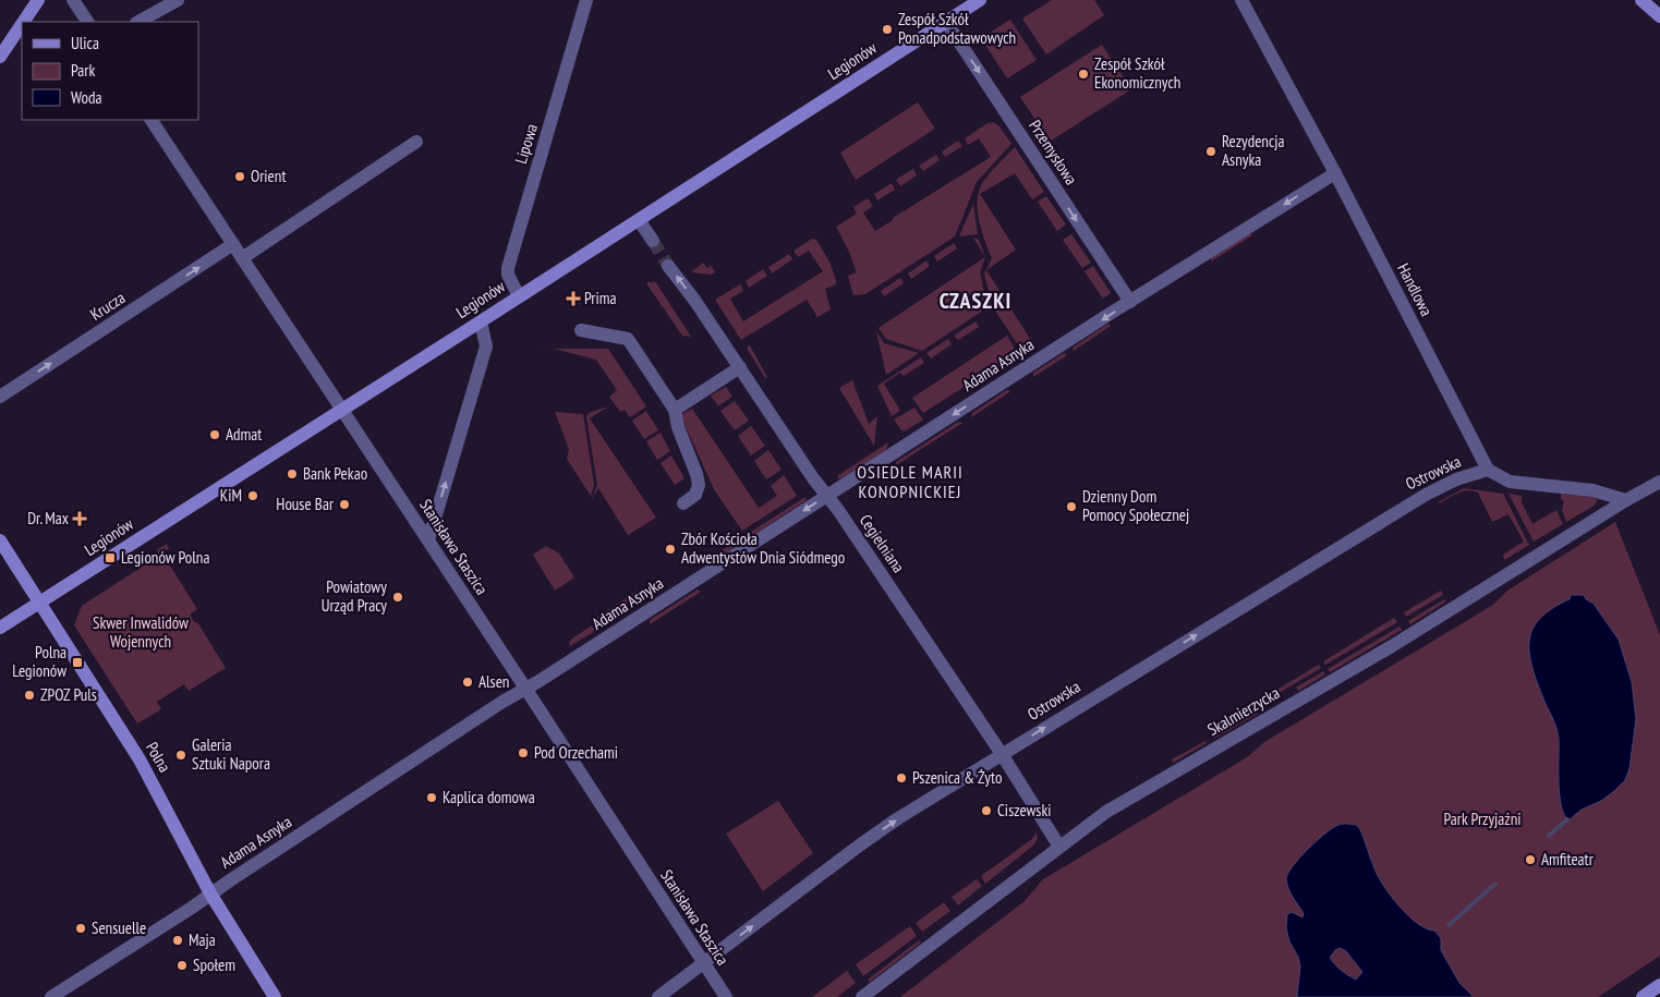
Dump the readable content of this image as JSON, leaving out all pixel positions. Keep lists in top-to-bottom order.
{
  "streets": {
    "street": [
      "Legionów",
      "Lipowa",
      "Przemysłowa",
      "Handlowa",
      "Krucza",
      "Adama Asnyka",
      "Ostrowska",
      "Cegielniana",
      "Stanisława Staszica",
      "Skalmierzycka",
      "Polna"
    ]
  },
  "crossings": [
    ["Legionów", "Lipowa"],
    ["Legionów", "Przemysłowa"],
    ["Legionów", "Stanisława Staszica"],
    ["Legionów", "Polna"],
    ["Przemysłowa", "Adama Asnyka"],
    ["Handlowa", "Adama Asnyka"],
    ["Handlowa", "Ostrowska"],
    ["Krucza", "Stanisława Staszica"],
    ["Adama Asnyka", "Cegielniana"],
    ["Adama Asnyka", "Stanisława Staszica"],
    ["Adama Asnyka", "Polna"],
    ["Ostrowska", "Cegielniana"],
    ["Ostrowska", "Stanisława Staszica"],
    ["Cegielniana", "Skalmierzycka"]
  ],
  "one_way": [
    "Przemysłowa",
    "Krucza",
    "Adama Asnyka",
    "Ostrowska"
  ],
  "districts": ["CZASZKI", "OSIEDLE MARII KONOPNICKIEJ"],
  "parks": ["Skwer Inwalidów Wojennych", "Park Przyjaźni"],
  "places": {
    "other": [
      "Zespół Szkół Ponadpodstawowych",
      "Zespół Szkół Ekonomicznych",
      "Rezydencja Asnyka",
      "Orient",
      "Admat",
      "Bank Pekao",
      "KiM",
      "House Bar",
      "Dzienny Dom Pomocy Społecznej",
      "Zbór Kościoła Adwentystów Dnia Siódmego",
      "Powiatowy Urząd Pracy",
      "Alsen",
      "ZPOZ Puls",
      "Pod Orzechami",
      "Galeria Sztuki Napora",
      "Pszenica & Żyto",
      "Kaplica domowa",
      "Ciszewski",
      "Amfiteatr",
      "Sensuelle",
      "Maja",
      "Społem"
    ],
    "health": ["Prima", "Dr. Max"],
    "transit": ["Legionów Polna", "Polna Legionów"]
  },
  "legend": ["Ulica", "Park", "Woda"]
}
